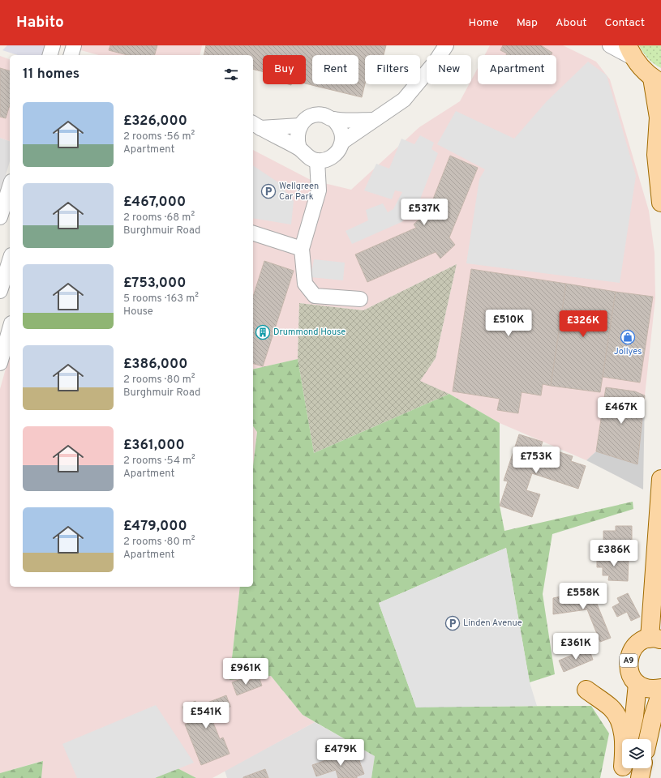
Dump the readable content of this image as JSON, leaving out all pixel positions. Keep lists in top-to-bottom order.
{
  "streets": {
    "main road": ["A9"]
  },
  "places": {
    "parking": ["Wellgreen Car Park", "Linden Avenue"],
    "building": ["Drummond House"],
    "shop": ["Jollyes"]
  },
  "page": {
    "header": "Habito",
    "nav": [
      "Home",
      "Map",
      "About",
      "Contact"
    ],
    "chip": [
      "Buy",
      "Rent",
      "Filters",
      "New",
      "Apartment"
    ],
    "heading": "11 homes",
    "list": [
      {
        "name": "£326,000",
        "note": "2 rooms · 56 m² · Apartment"
      },
      {
        "name": "£467,000",
        "note": "2 rooms · 68 m² · Burghmuir Road"
      },
      {
        "name": "£753,000",
        "note": "5 rooms · 163 m² · House"
      },
      {
        "name": "£386,000",
        "note": "2 rooms · 80 m² · Burghmuir Road"
      },
      {
        "name": "£361,000",
        "note": "2 rooms · 54 m² · Apartment"
      },
      {
        "name": "£479,000",
        "note": "2 rooms · 80 m² · Apartment"
      }
    ],
    "price": [
      "£537K",
      "£510K",
      "£326K",
      "£467K",
      "£753K",
      "£386K",
      "£558K",
      "£361K",
      "£961K",
      "£541K",
      "£479K"
    ]
  }
}
